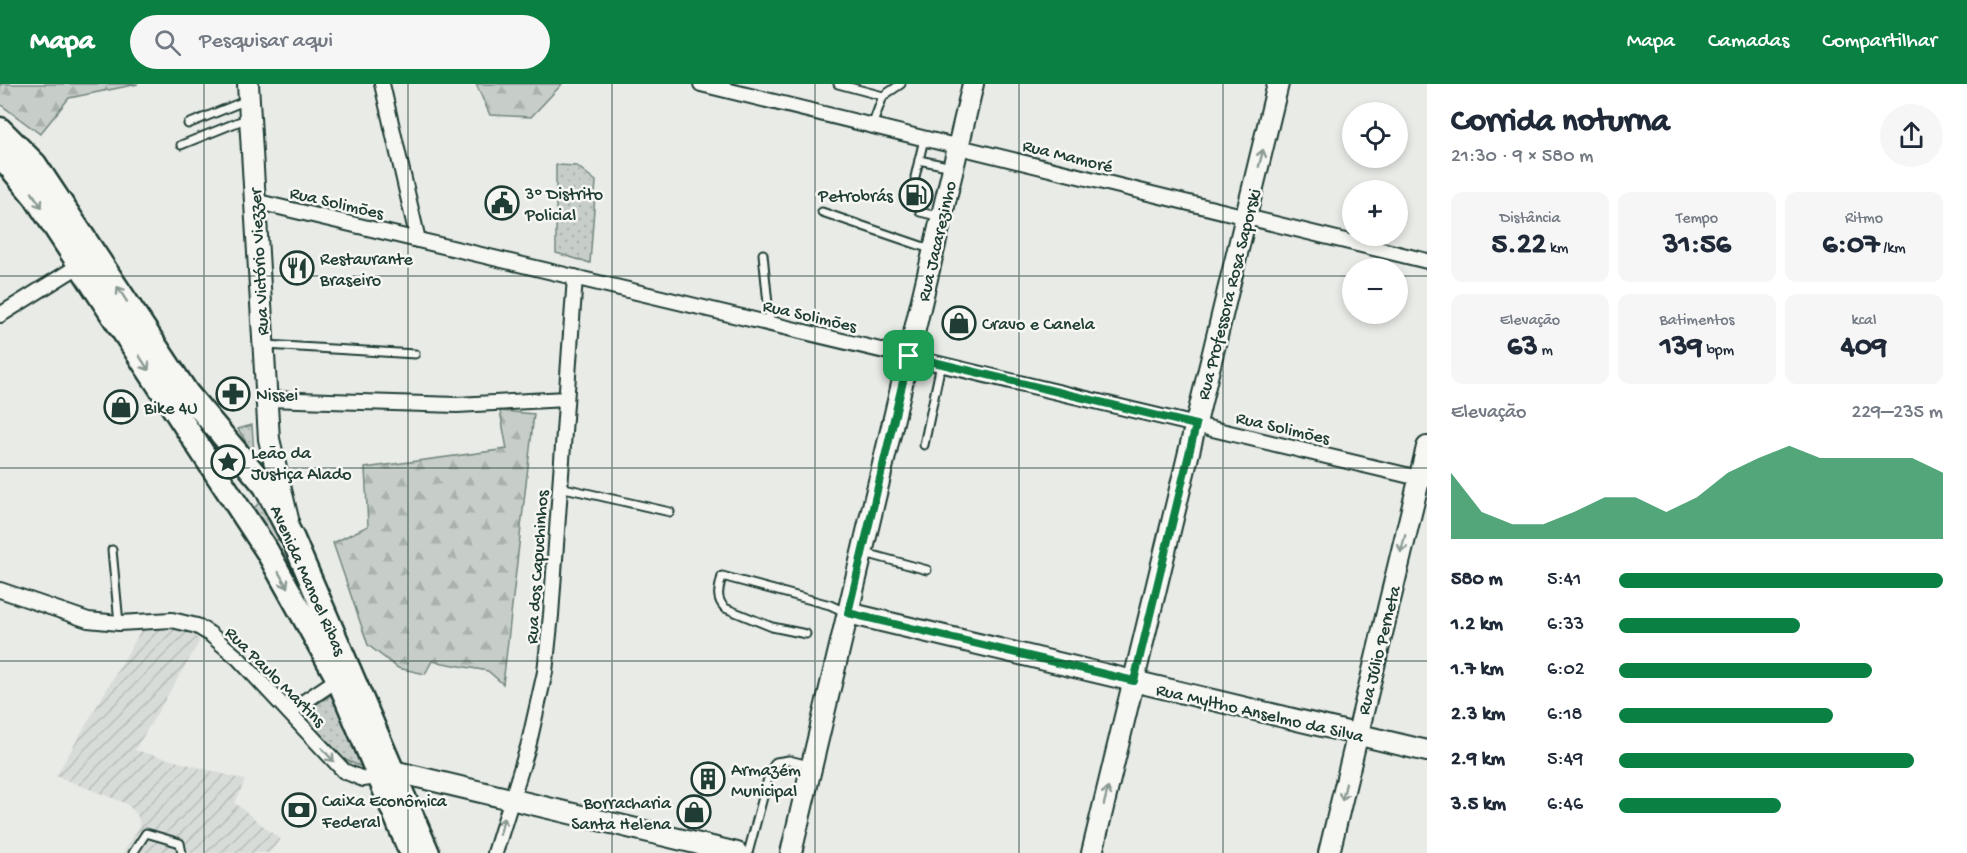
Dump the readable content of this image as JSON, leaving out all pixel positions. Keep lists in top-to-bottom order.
{
  "streets": {
    "main road": ["Avenida Manoel Ribas"],
    "street": [
      "Rua Mamoré",
      "Rua Solimões",
      "Rua Jacarezinho",
      "Rua Victório Viezzer",
      "Rua Professora Rosa Saporski",
      "Rua dos Capuchinhos",
      "Rua Júlio Perneta",
      "Rua Paulo Martins",
      "Rua Myltho Anselmo da Silva"
    ]
  },
  "crossings": [
    ["Rua Mamoré", "Rua Jacarezinho"],
    ["Rua Mamoré", "Rua Professora Rosa Saporski"],
    ["Rua Solimões", "Rua Jacarezinho"],
    ["Rua Solimões", "Rua Victório Viezzer"],
    ["Rua Solimões", "Rua Professora Rosa Saporski"],
    ["Rua Solimões", "Rua dos Capuchinhos"],
    ["Rua Solimões", "Rua Júlio Perneta"],
    ["Rua Jacarezinho", "Rua Myltho Anselmo da Silva"],
    ["Rua Victório Viezzer", "Avenida Manoel Ribas"],
    ["Rua Professora Rosa Saporski", "Rua Myltho Anselmo da Silva"],
    ["Avenida Manoel Ribas", "Rua Paulo Martins"],
    ["Rua Júlio Perneta", "Rua Myltho Anselmo da Silva"]
  ],
  "one_way": ["Rua Professora Rosa Saporski", "Rua Júlio Perneta"],
  "places": {
    "fuel station": ["Petrobrás"],
    "public building": ["3º Distrito Policial"],
    "restaurant": ["Restaurante Braseiro"],
    "shop": ["Cravo e Canela", "Bike 4U", "Borracharia Santa Helena"],
    "pharmacy": ["Nissei"],
    "place": ["Leão da Justiça Alado"],
    "building": ["Armazém Municipal"],
    "bank": ["Caixa Econômica Federal"]
  },
  "page": {
    "header": "Mapa",
    "search": "Pesquisar aqui",
    "nav": ["Mapa", "Camadas", "Compartilhar"],
    "heading": ["Corrida noturna", "21:30 · 9 × 580 m"],
    "map_buttons": ["+", "−"],
    "stats": [
      ["Distância", "5.22 km"],
      ["Tempo", "31:56"],
      ["Ritmo", "6:07 /km"],
      ["Elevação", "63 m"],
      ["Batimentos", "139 bpm"],
      ["kcal", "409"]
    ],
    "chart": ["Elevação", "229–235 m"],
    "list": [
      {
        "name": "580 m",
        "note": "5:41"
      },
      {
        "name": "1.2 km",
        "note": "6:33"
      },
      {
        "name": "1.7 km",
        "note": "6:02"
      },
      {
        "name": "2.3 km",
        "note": "6:18"
      },
      {
        "name": "2.9 km",
        "note": "5:49"
      },
      {
        "name": "3.5 km",
        "note": "6:46"
      }
    ]
  }
}
